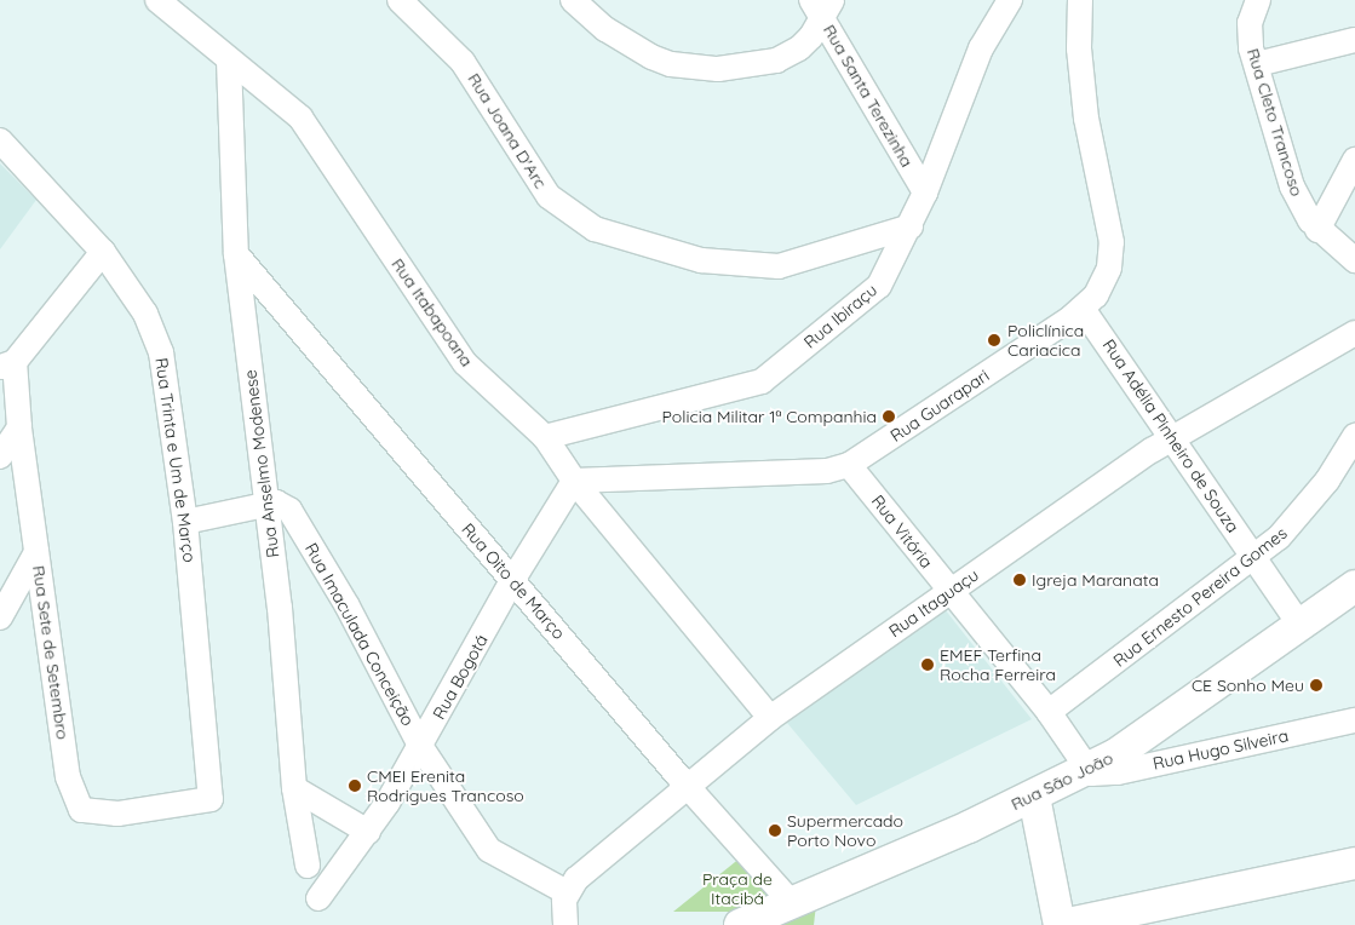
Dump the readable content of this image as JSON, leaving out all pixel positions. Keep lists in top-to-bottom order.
{
  "streets": {
    "main road": ["Rua São João"],
    "street": [
      "Rua Santa Terezinha",
      "Rua Cleto Trancoso",
      "Rua Joana D'Arc",
      "Rua Itabapoana",
      "Rua Ibiraçu",
      "Rua Guarapari",
      "Rua Adélia Pinheiro de Souza",
      "Rua Trinta e Um de Março",
      "Rua Anselmo Modenese",
      "Rua Vitória",
      "Rua Oito de Março",
      "Rua Ernesto Pereira Gomes",
      "Rua Itaguaçu",
      "Rua Imaculada Conceição",
      "Rua Sete de Setembro",
      "Rua Bogotá",
      "Rua Hugo Silveira"
    ]
  },
  "crossings": [
    ["Rua Santa Terezinha", "Rua Ibiraçu"],
    ["Rua Joana D'Arc", "Rua Ibiraçu"],
    ["Rua Itabapoana", "Rua Ibiraçu"],
    ["Rua Itabapoana", "Rua Guarapari"],
    ["Rua Itabapoana", "Rua Anselmo Modenese"],
    ["Rua Itabapoana", "Rua Itaguaçu"],
    ["Rua Itabapoana", "Rua Bogotá"],
    ["Rua Guarapari", "Rua Adélia Pinheiro de Souza"],
    ["Rua Guarapari", "Rua Vitória"],
    ["Rua Guarapari", "Rua Bogotá"],
    ["Rua Adélia Pinheiro de Souza", "Rua Ernesto Pereira Gomes"],
    ["Rua Adélia Pinheiro de Souza", "Rua Itaguaçu"],
    ["Rua Adélia Pinheiro de Souza", "Rua São João"],
    ["Rua Trinta e Um de Março", "Rua Sete de Setembro"],
    ["Rua Anselmo Modenese", "Rua Oito de Março"],
    ["Rua Anselmo Modenese", "Rua Imaculada Conceição"],
    ["Rua Vitória", "Rua Ernesto Pereira Gomes"],
    ["Rua Vitória", "Rua Itaguaçu"],
    ["Rua Vitória", "Rua Hugo Silveira"],
    ["Rua Vitória", "Rua São João"],
    ["Rua Oito de Março", "Rua Itaguaçu"],
    ["Rua Oito de Março", "Rua Bogotá"],
    ["Rua Oito de Março", "Rua São João"],
    ["Rua Itaguaçu", "Rua Imaculada Conceição"],
    ["Rua Imaculada Conceição", "Rua Bogotá"],
    ["Rua Hugo Silveira", "Rua São João"]
  ],
  "parks": ["Praça de Itacibá"],
  "places": [
    "Policlínica Cariacica",
    "Policia Militar 1ª Companhia",
    "Igreja Maranata",
    "EMEF Terfina Rocha Ferreira",
    "CE Sonho Meu",
    "CMEI Erenita Rodrigues Trancoso",
    "Supermercado Porto Novo"
  ]
}
